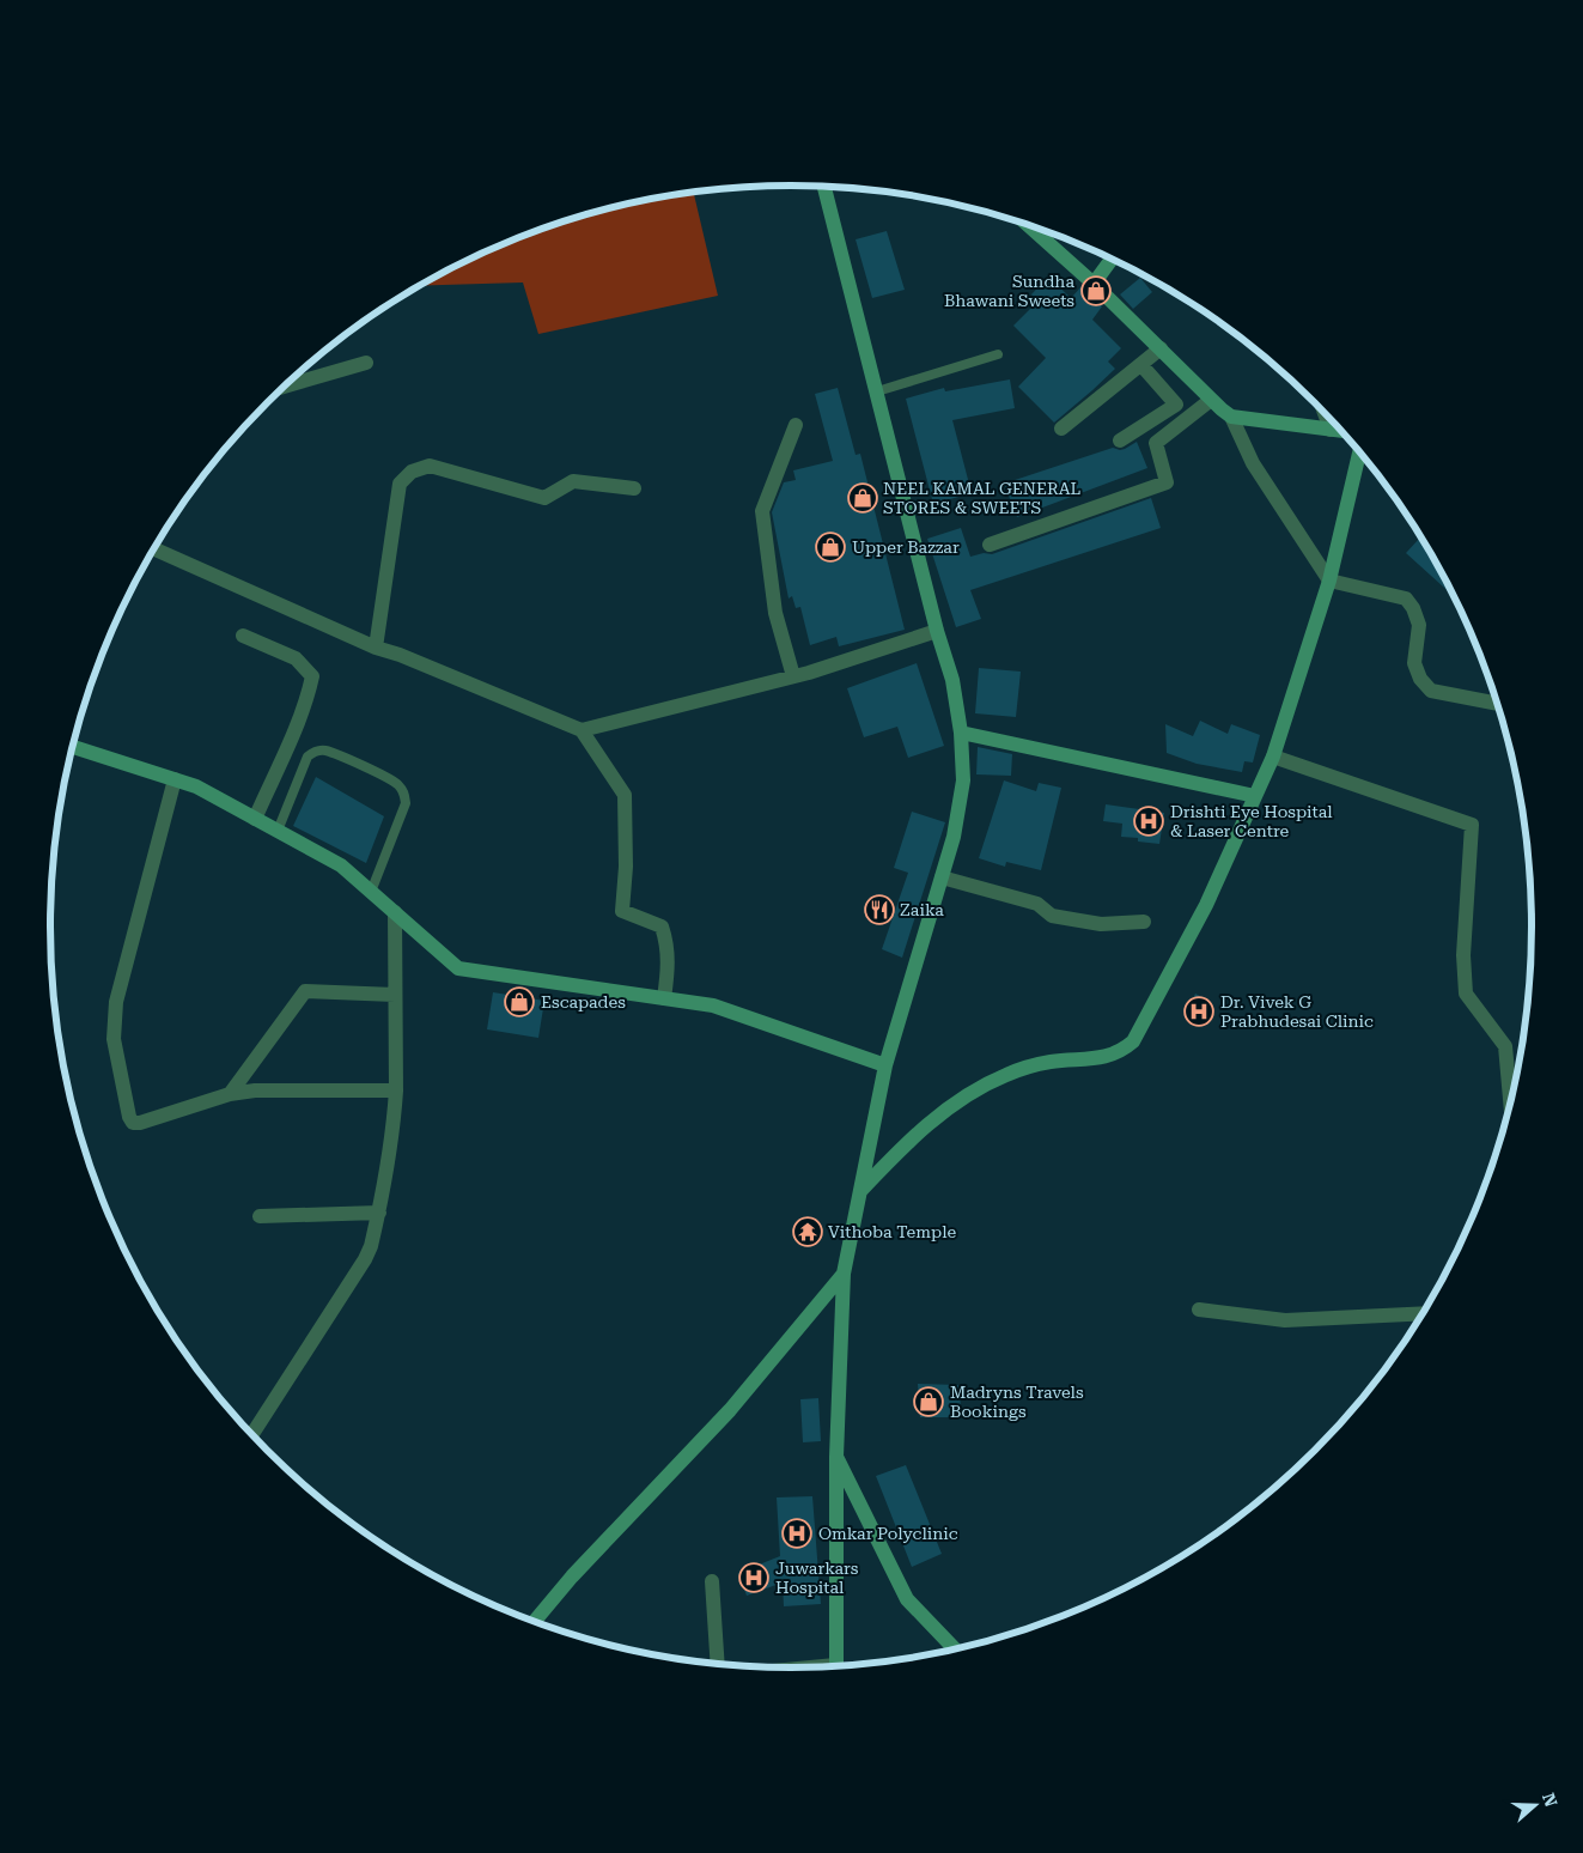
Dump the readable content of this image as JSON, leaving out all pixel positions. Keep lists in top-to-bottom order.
{
  "places": {
    "shop": [
      "Sundha Bhawani Sweets",
      "NEEL KAMAL GENERAL STORES & SWEETS",
      "Upper Bazzar",
      "Escapades",
      "Madryns Travels Bookings"
    ],
    "hospital": [
      "Drishti Eye Hospital & Laser Centre",
      "Dr. Vivek G Prabhudesai Clinic",
      "Omkar Polyclinic",
      "Juwarkars Hospital"
    ],
    "restaurant": ["Zaika"],
    "temple": ["Vithoba Temple"]
  },
  "north": "right"
}
